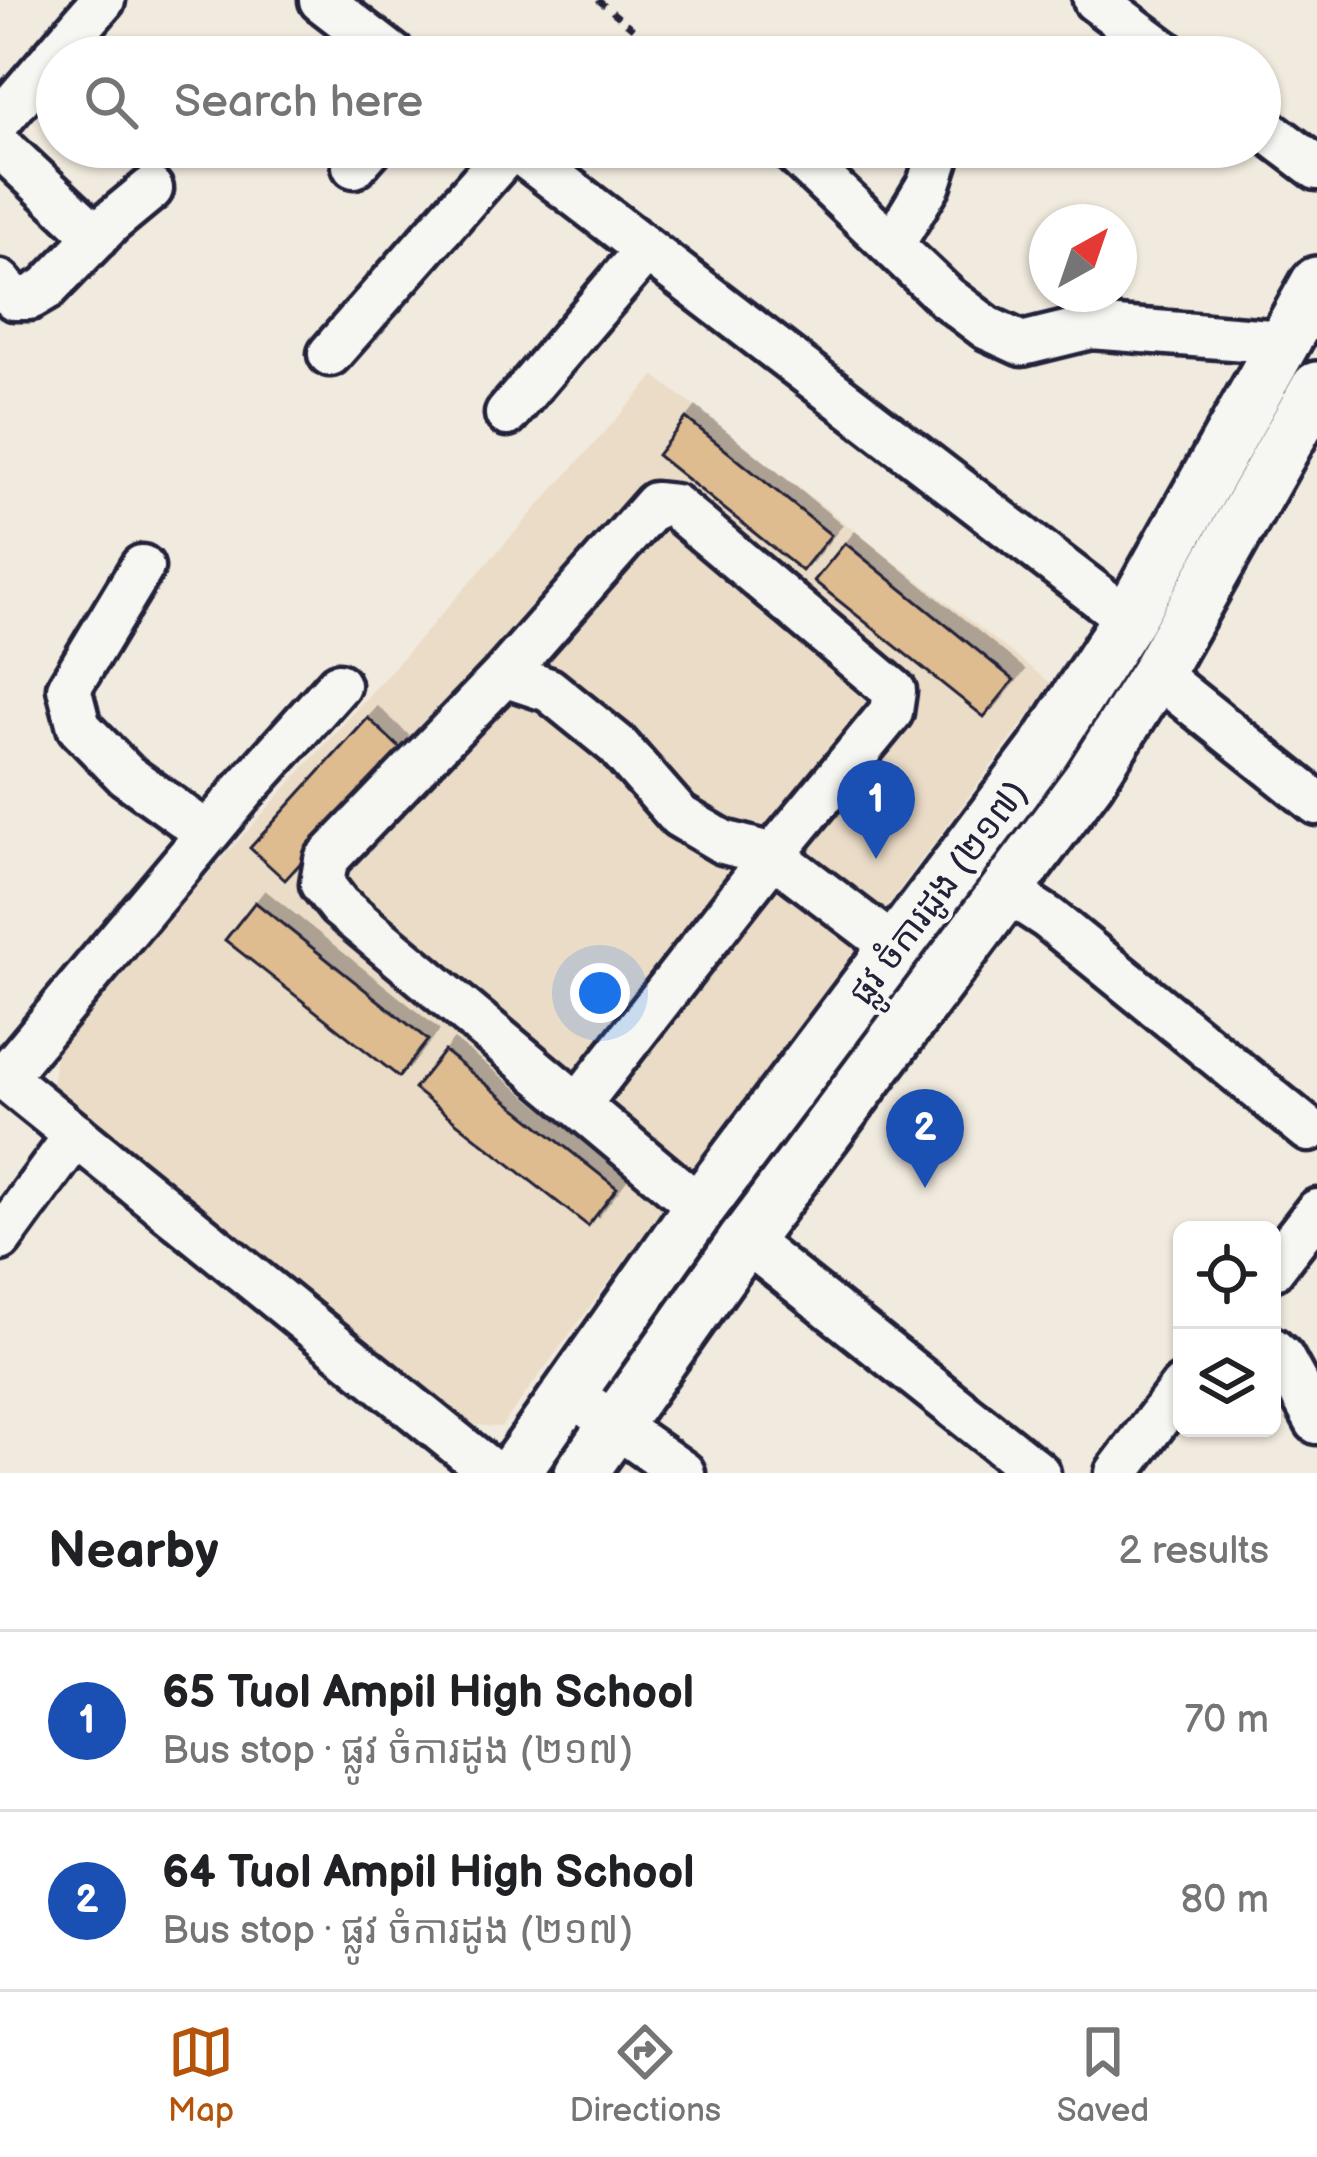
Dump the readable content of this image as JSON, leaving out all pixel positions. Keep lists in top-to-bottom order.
{
  "streets": {
    "main road": ["ផ្លូវ ចំការដូង (២១៧)"]
  },
  "north": "top right",
  "page": {
    "search": "Search here",
    "pins": ["1", "2"],
    "heading": ["Nearby", "2 results"],
    "list": [
      {
        "mark": "1",
        "name": "65 Tuol Ampil High School",
        "note": "Bus stop · ផ្លូវ ចំការដូង (២១៧)",
        "value": "70 m"
      },
      {
        "mark": "2",
        "name": "64 Tuol Ampil High School",
        "note": "Bus stop · ផ្លូវ ចំការដូង (២១៧)",
        "value": "80 m"
      }
    ],
    "nav": ["Map", "Directions", "Saved"]
  }
}
